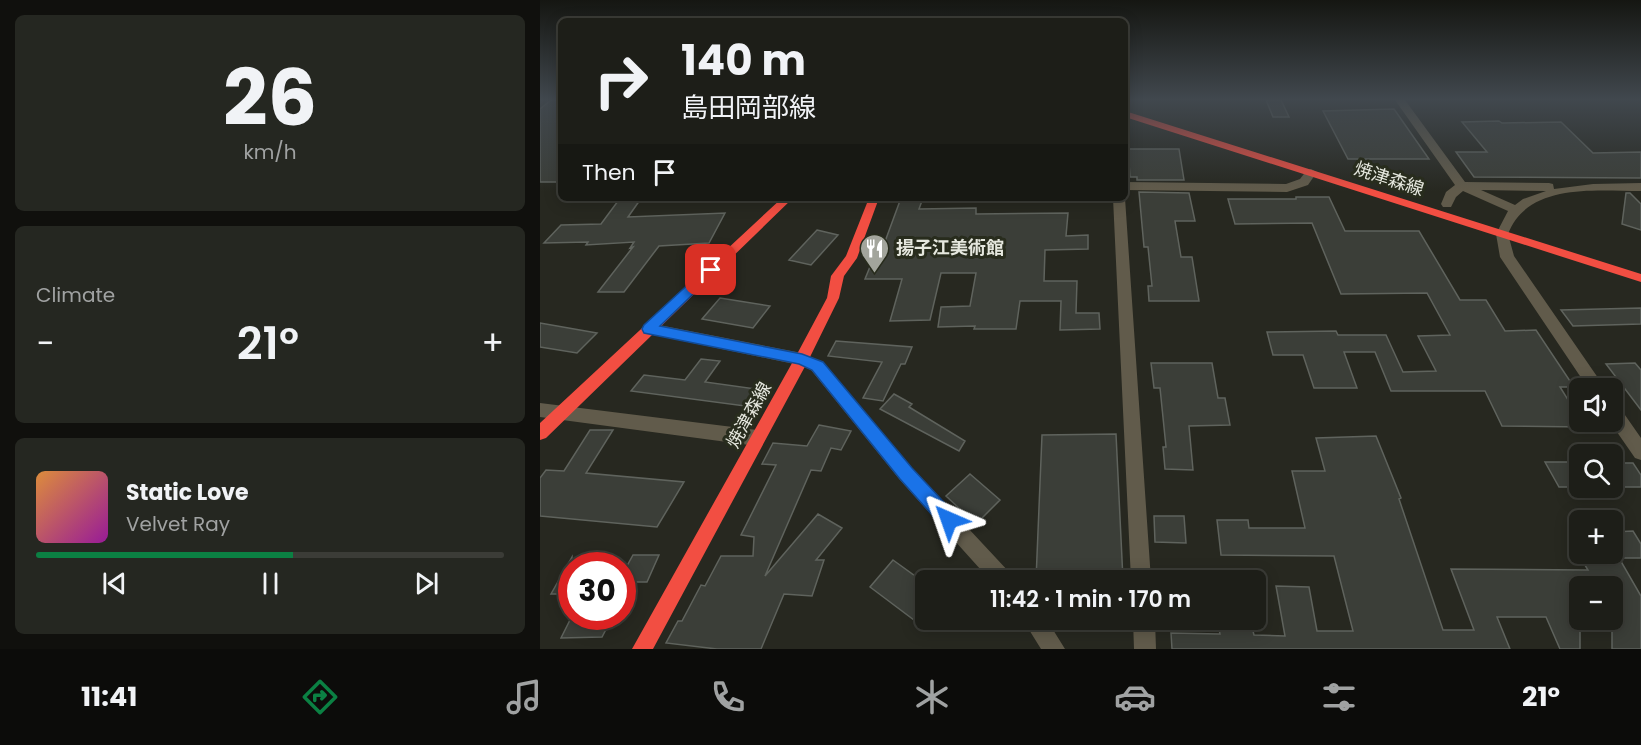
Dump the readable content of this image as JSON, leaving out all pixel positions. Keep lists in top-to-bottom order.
{
  "streets": {
    "main road": ["焼津森線"]
  },
  "places": {
    "restaurant": ["揚子江美術館"]
  },
  "page": {
    "tile": [
      ["26", "km/h"],
      "Climate"
    ],
    "turn": ["140 m", "島田岡部線"],
    "then": "Then",
    "heat": ["−", "21°", "+"],
    "map_buttons": ["+", "−"],
    "song": ["Static Love", "Velvet Ray"],
    "limit": "30",
    "trip": "11:42 · 1 min · 170 m",
    "tabs": ["11:41", "21°"]
  }
}
